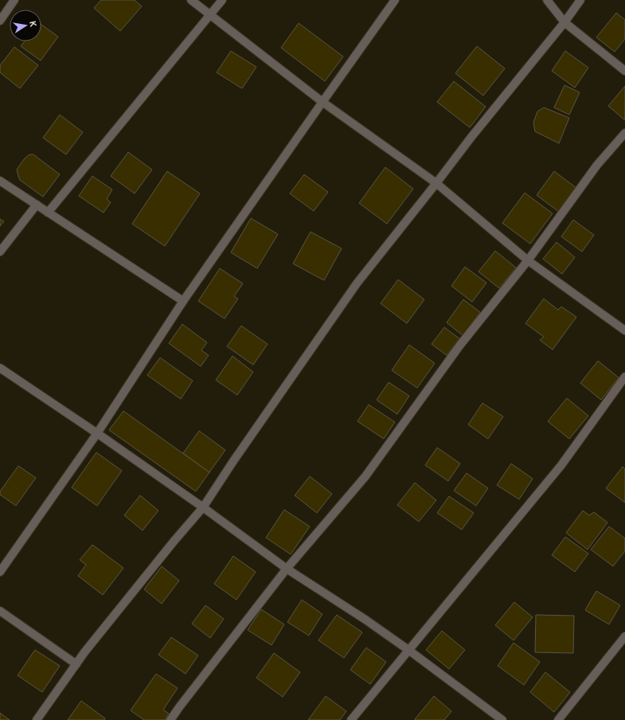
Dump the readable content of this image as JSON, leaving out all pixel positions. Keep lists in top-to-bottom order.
{
  "north": "right"
}
